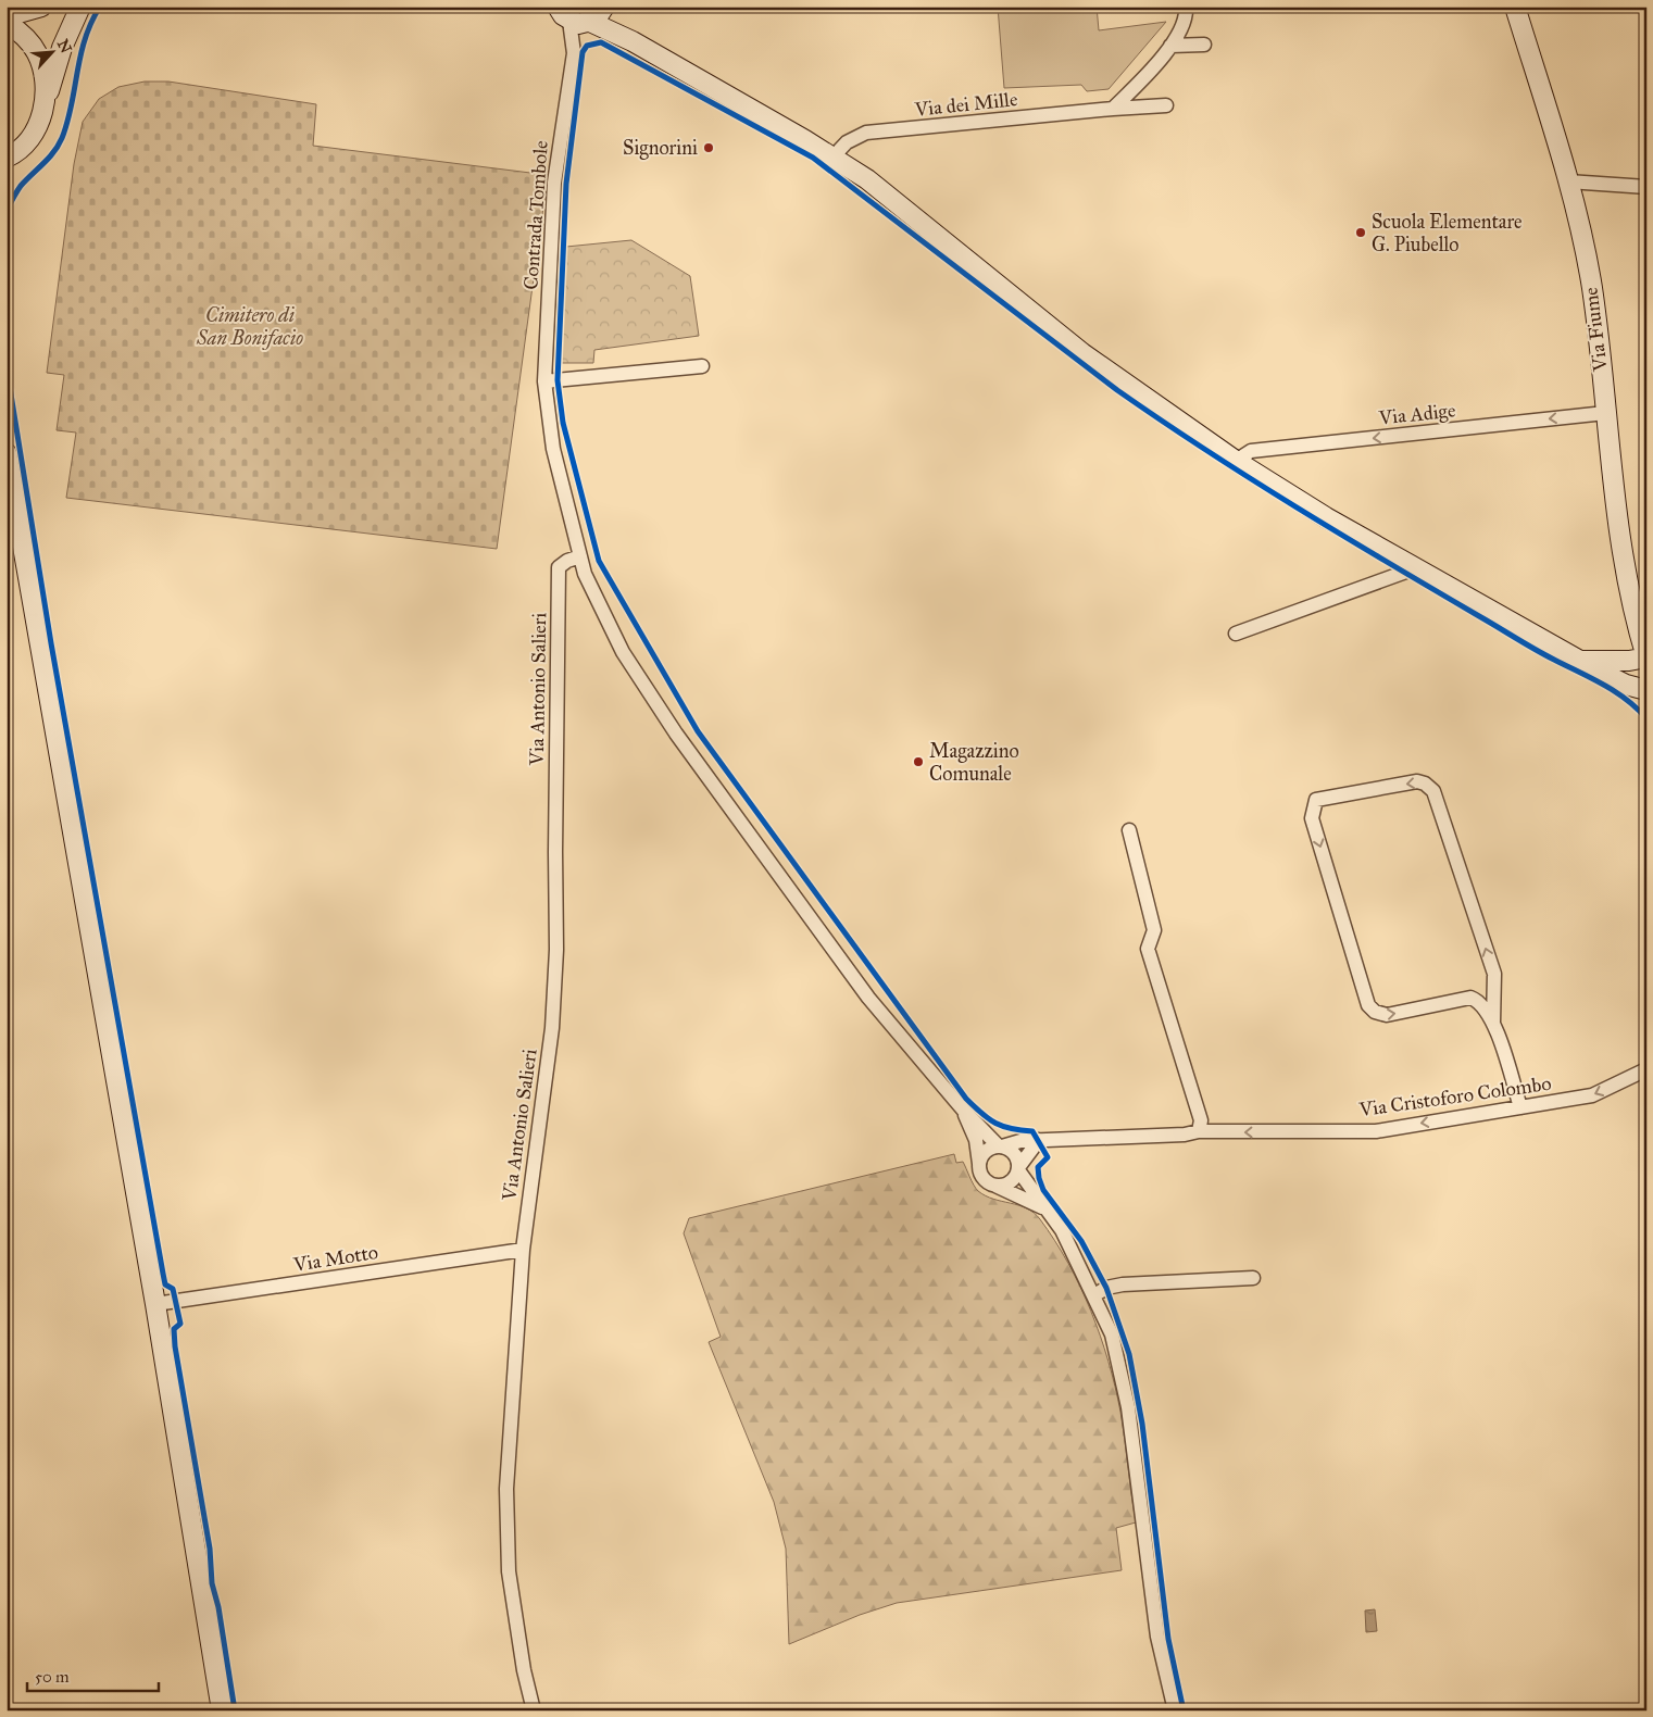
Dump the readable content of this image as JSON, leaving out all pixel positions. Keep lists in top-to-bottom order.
{
  "streets": {
    "street": [
      "Via dei Mille",
      "Contrada Tombole",
      "Via Fiume",
      "Via Adige",
      "Via Antonio Salieri",
      "Via Cristoforo Colombo",
      "Via Motto"
    ]
  },
  "crossings": [
    ["Contrada Tombole", "Via Antonio Salieri"],
    ["Contrada Tombole", "Via Cristoforo Colombo"],
    ["Via Fiume", "Via Adige"],
    ["Via Antonio Salieri", "Via Motto"]
  ],
  "one_way": ["Via Adige", "Via Cristoforo Colombo"],
  "parks": ["Cimitero di San Bonifacio"],
  "places": ["Signorini", "Scuola Elementare G. Piubello", "Magazzino Comunale"],
  "scale_bar": "50 m",
  "north": "top right"
}
